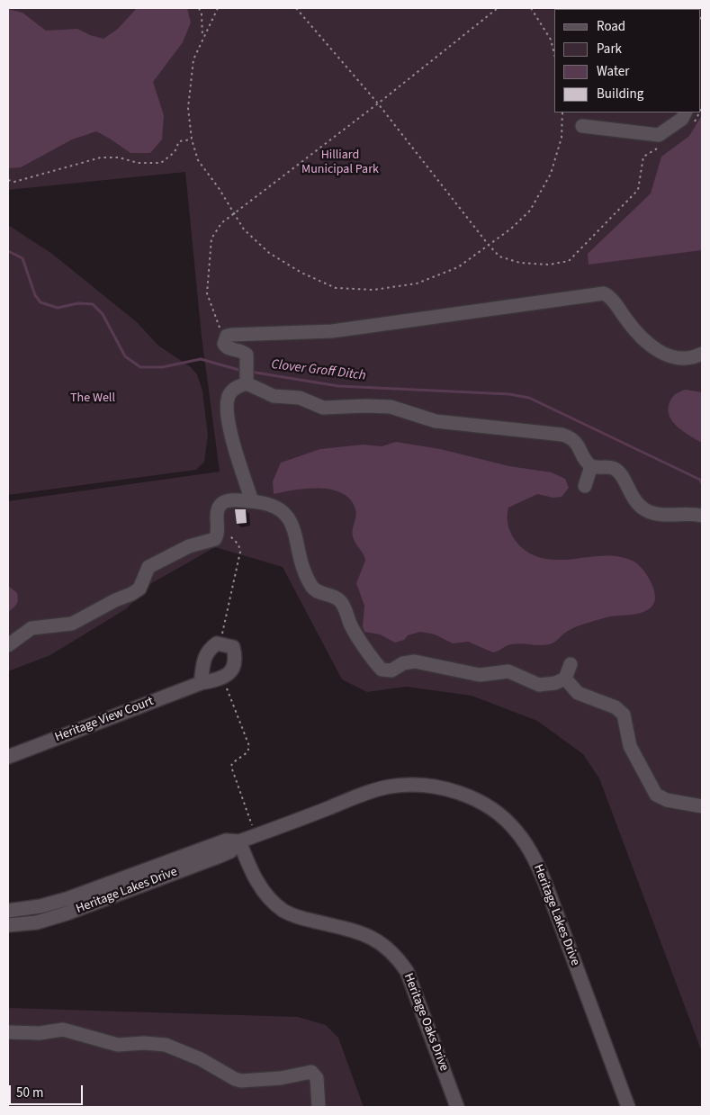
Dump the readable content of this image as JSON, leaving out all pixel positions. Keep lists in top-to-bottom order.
{
  "streets": {
    "street": ["Heritage View Court", "Heritage Lakes Drive", "Heritage Oaks Drive"]
  },
  "crossings": [
    ["Heritage Lakes Drive", "Heritage Oaks Drive"]
  ],
  "water": ["Clover Groff Ditch"],
  "parks": ["Hilliard Municipal Park", "The Well"],
  "legend": [
    "Road",
    "Park",
    "Water",
    "Building"
  ],
  "scale_bar": "50 m"
}
